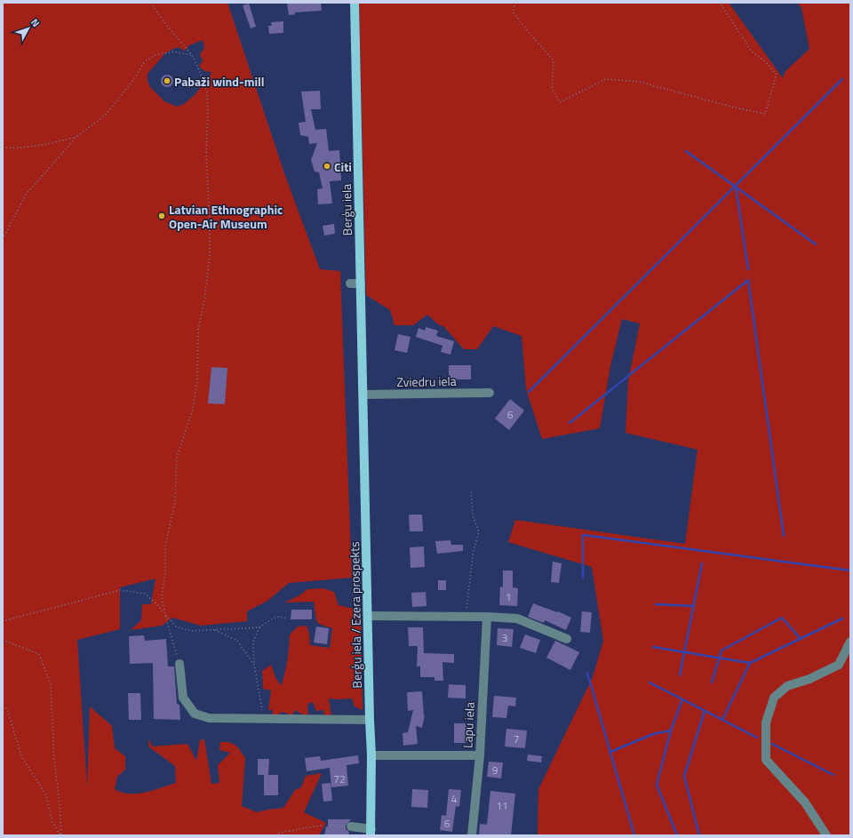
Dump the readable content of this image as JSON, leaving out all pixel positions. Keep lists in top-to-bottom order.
{
  "streets": {
    "main road": ["Berģu iela", "Berģu iela / Ezera prospekts"],
    "street": ["Zviedru iela", "Lapu iela"]
  },
  "crossings": [
    ["Berģu iela", "Zviedru iela"],
    ["Berģu iela", "Berģu iela / Ezera prospekts"],
    ["Zviedru iela", "Berģu iela / Ezera prospekts"]
  ],
  "places": ["Pabaži wind-mill", "Citi", "Latvian Ethnographic Open-Air Museum"],
  "house_numbers": [
    "6",
    "1",
    "3",
    "7",
    "9",
    "72",
    "4",
    "11",
    "6"
  ],
  "north": "top right"
}
